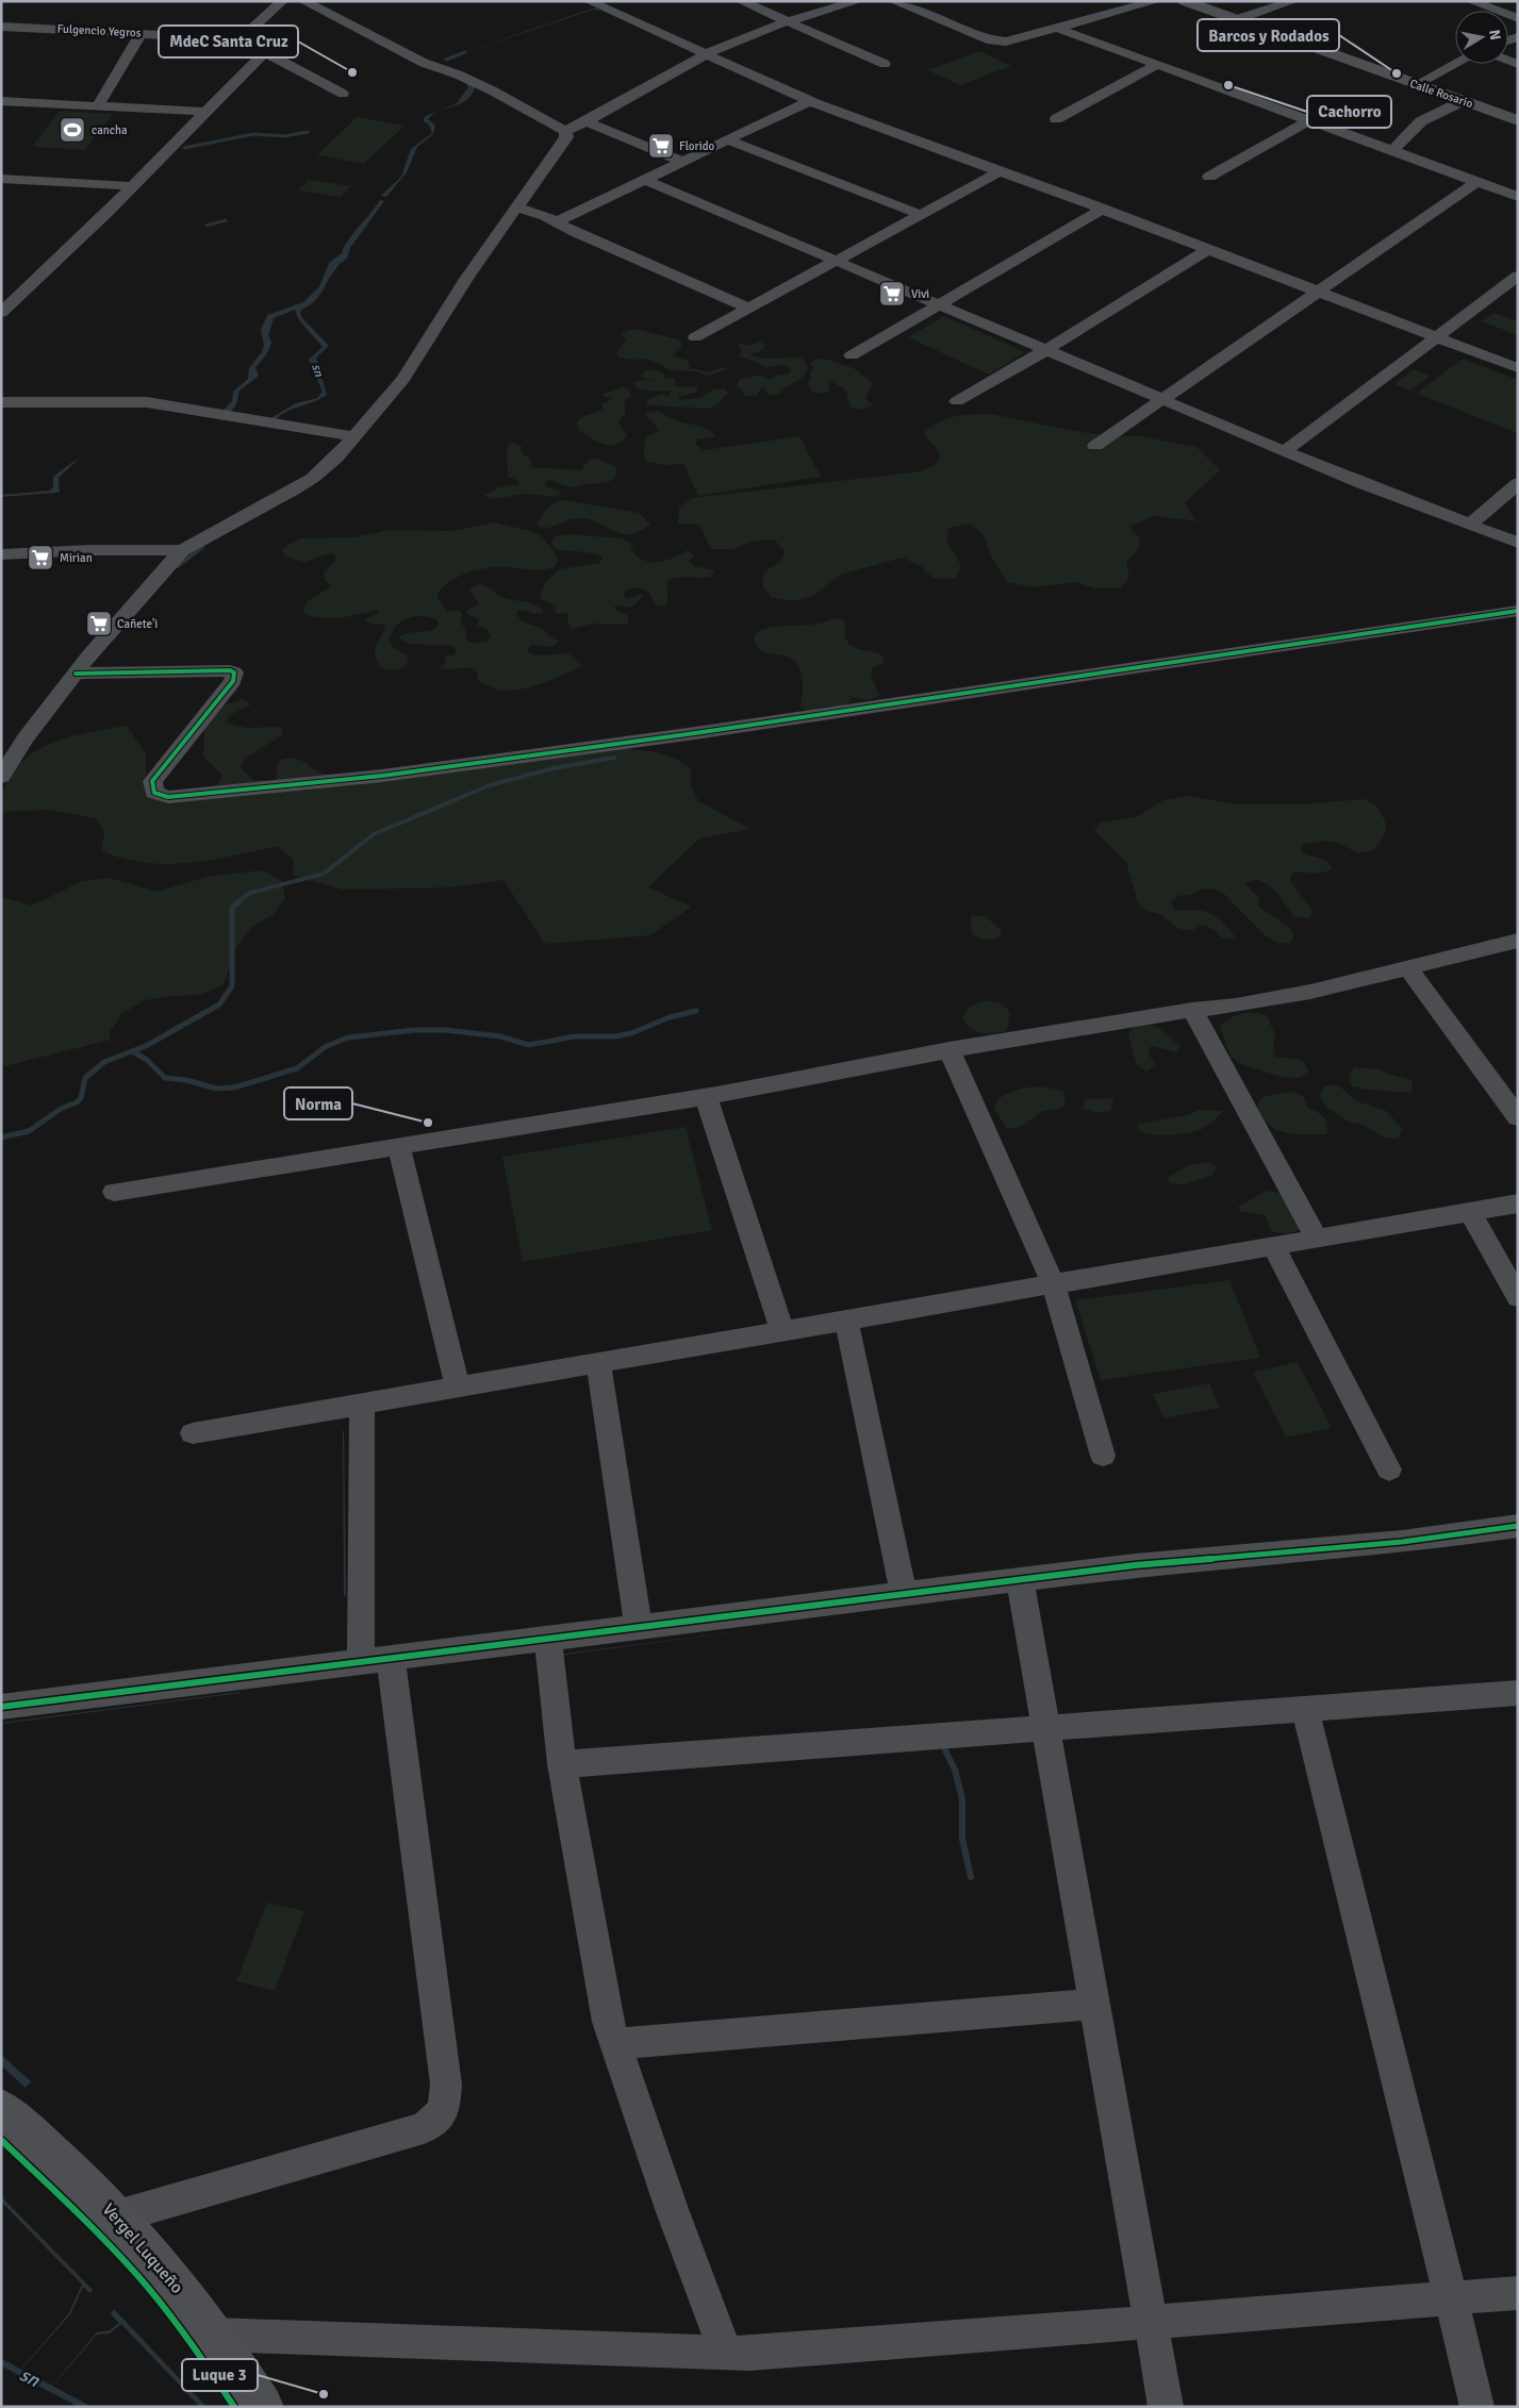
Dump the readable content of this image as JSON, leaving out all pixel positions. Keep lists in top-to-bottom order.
{
  "streets": {
    "main road": ["Calle Rosario", "Vergel Luqueño"],
    "street": ["Fulgencio Yegros"]
  },
  "water": ["sn"],
  "places": {
    "other": [
      "MdeC Santa Cruz",
      "Barcos y Rodados",
      "Cachorro",
      "Norma",
      "Luque 3"
    ],
    "sports": ["cancha"],
    "supermarket": [
      "Florido",
      "Vivi",
      "Mirian",
      "Cañete'i"
    ]
  },
  "north": "right"
}
